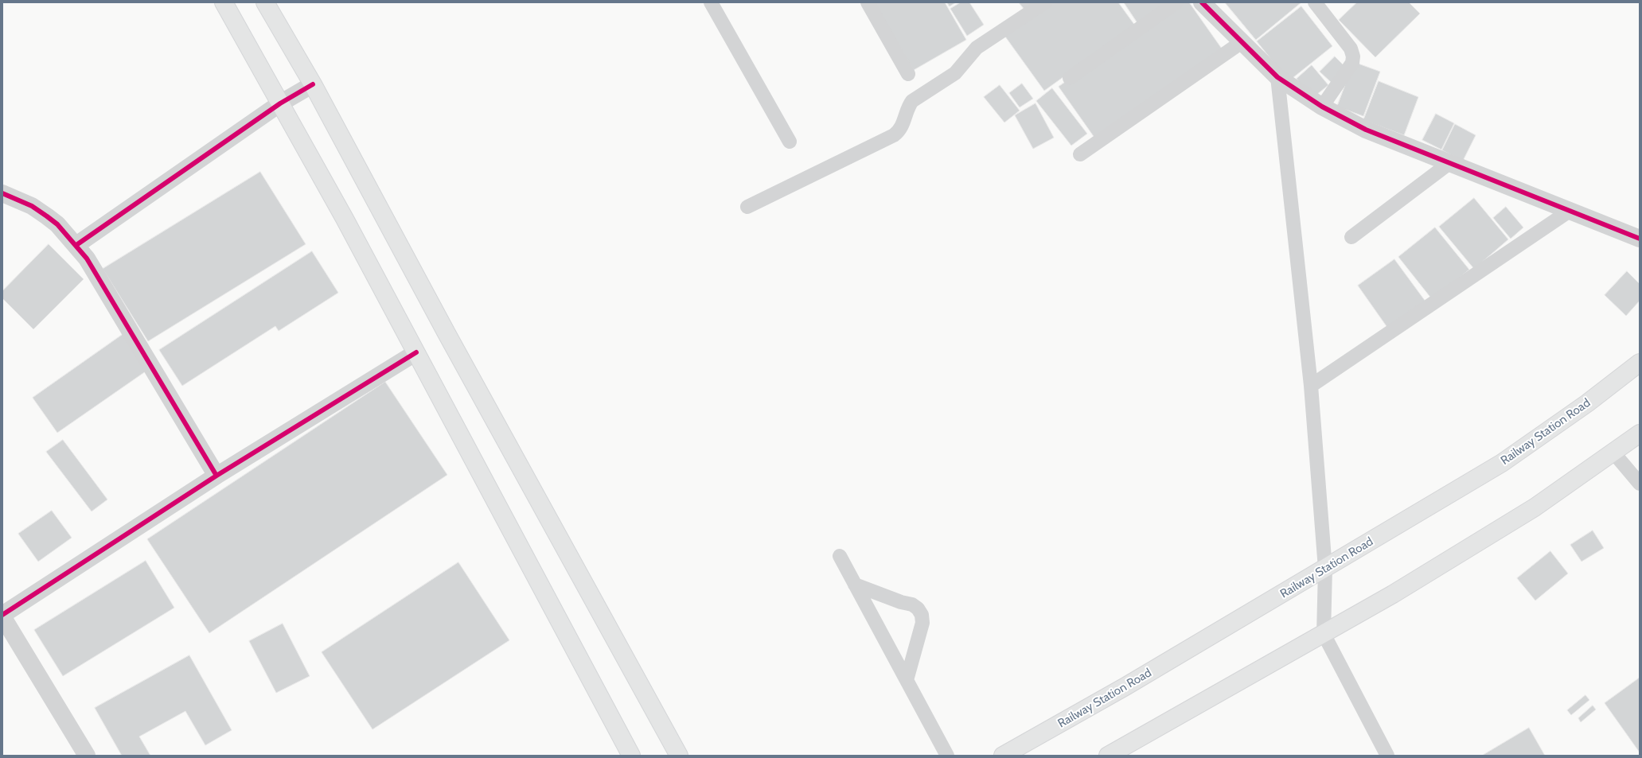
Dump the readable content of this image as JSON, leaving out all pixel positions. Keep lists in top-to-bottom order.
{
  "streets": {
    "main road": ["Railway Station Road"]
  }
}
